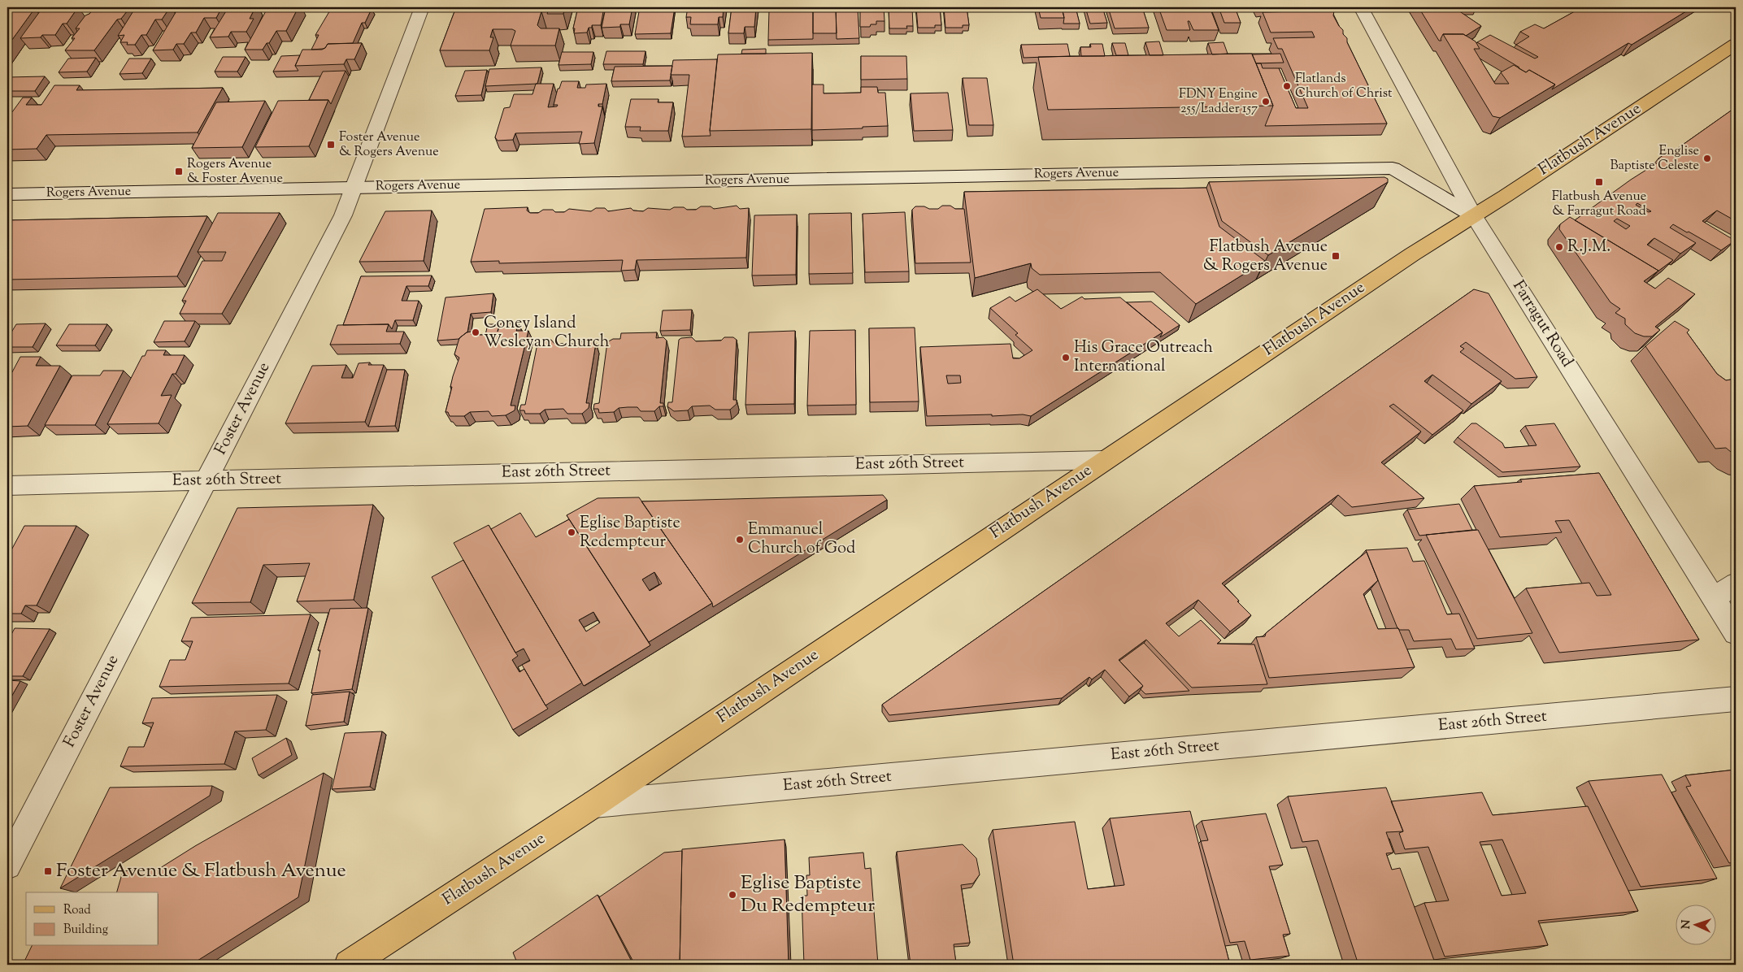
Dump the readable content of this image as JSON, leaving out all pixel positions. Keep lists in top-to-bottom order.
{
  "streets": {
    "main road": ["Flatbush Avenue"],
    "street": [
      "Rogers Avenue",
      "Farragut Road",
      "Foster Avenue",
      "East 26th Street"
    ]
  },
  "crossings": [
    ["Flatbush Avenue", "Rogers Avenue"],
    ["Flatbush Avenue", "Farragut Road"],
    ["Flatbush Avenue", "East 26th Street"],
    ["Rogers Avenue", "Farragut Road"],
    ["Rogers Avenue", "Foster Avenue"],
    ["Foster Avenue", "East 26th Street"]
  ],
  "places": {
    "other": [
      "Flatlands Church of Christ",
      "FDNY Engine 255/Ladder 157",
      "Englise Baptiste Celeste",
      "R.J.M.",
      "Coney Island Wesleyan Church",
      "His Grace Outreach International",
      "Eglise Baptiste Redempteur",
      "Emmanuel Church of God",
      "Eglise Baptiste Du Redempteur"
    ],
    "transit": [
      "Foster Avenue & Rogers Avenue",
      "Rogers Avenue & Foster Avenue",
      "Flatbush Avenue & Farragut Road",
      "Flatbush Avenue & Rogers Avenue",
      "Foster Avenue & Flatbush Avenue"
    ]
  },
  "legend": ["Road", "Building"],
  "north": "left"
}
